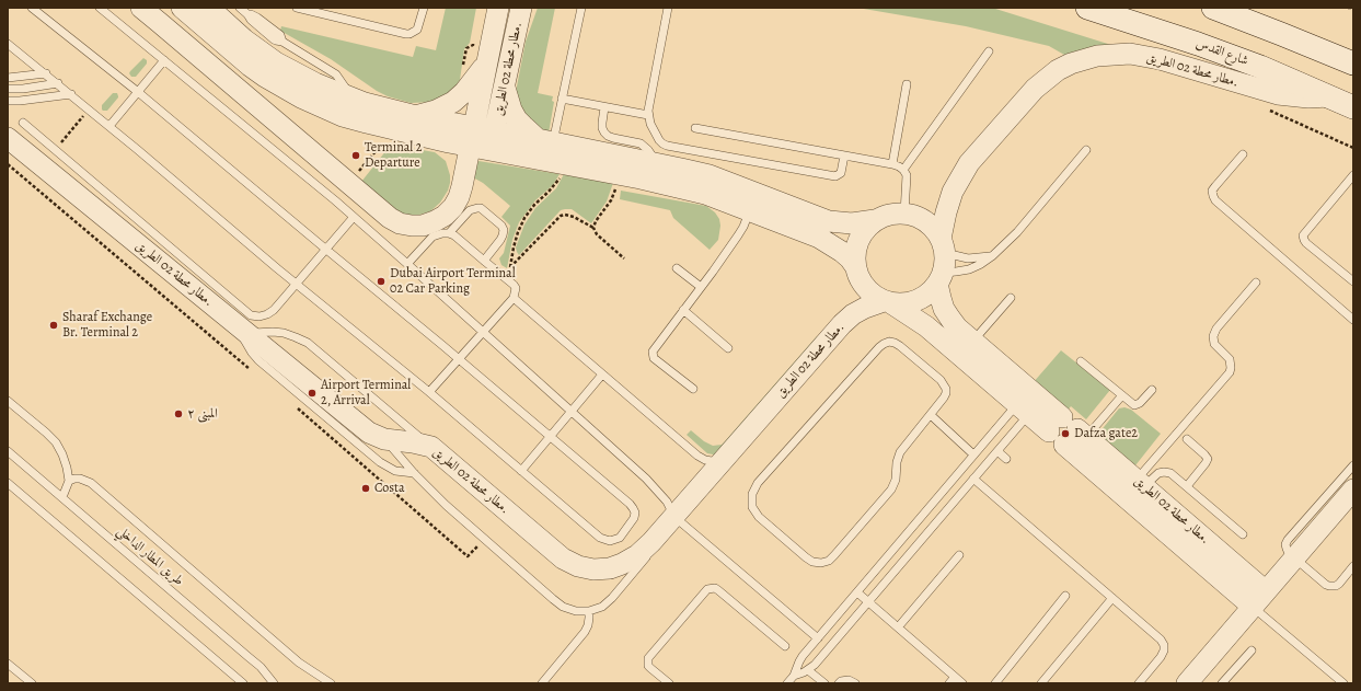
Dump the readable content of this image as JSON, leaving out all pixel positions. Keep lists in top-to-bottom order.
{
  "streets": {
    "main road": ["شارع القدس"],
    "street": ["مطار محطة 02 الطريق."],
    "lane": ["طريق المطار الداخلي"]
  },
  "crossings": [
    ["شارع القدس", "مطار محطة 02 الطريق."]
  ],
  "places": [
    "Terminal 2 Departure",
    "Dubai Airport Terminal 02 Car Parking",
    "Sharaf Exchange Br. Terminal 2",
    "Airport Terminal 2, Arrival",
    "المبنى ٢",
    "Dafza gate2",
    "Costa"
  ]
}
